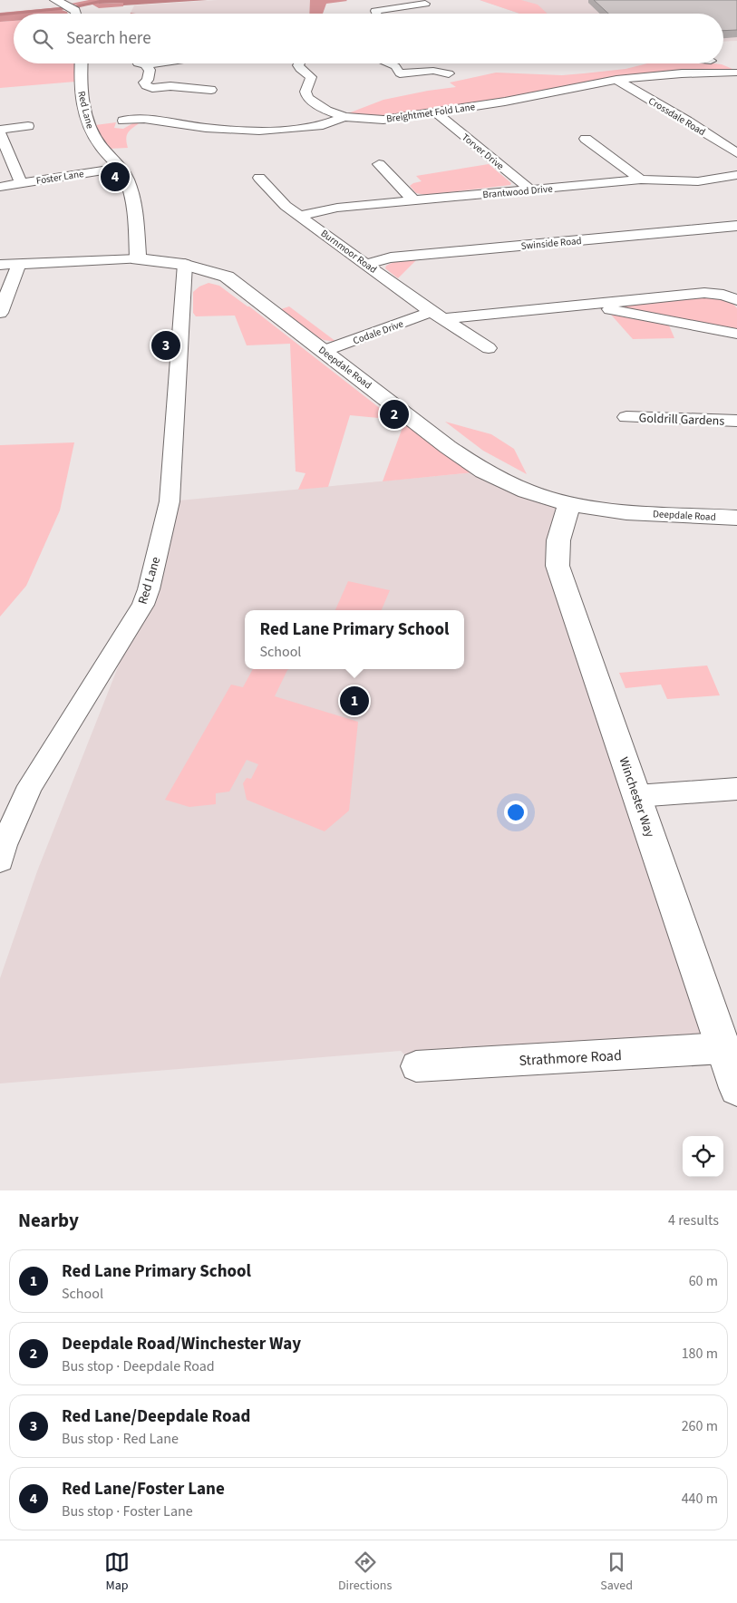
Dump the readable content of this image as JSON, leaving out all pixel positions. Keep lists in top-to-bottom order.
{
  "streets": {
    "street": [
      "Red Lane",
      "Breightmet Fold Lane",
      "Crossdale Road",
      "Torver Drive",
      "Foster Lane",
      "Brantwood Drive",
      "Swinside Road",
      "Burnmoor Road",
      "Codale Drive",
      "Deepdale Road",
      "Goldrill Gardens",
      "Winchester Way",
      "Strathmore Road"
    ]
  },
  "crossings": [
    ["Red Lane", "Foster Lane"],
    ["Red Lane", "Deepdale Road"],
    ["Breightmet Fold Lane", "Crossdale Road"],
    ["Breightmet Fold Lane", "Torver Drive"],
    ["Torver Drive", "Brantwood Drive"],
    ["Brantwood Drive", "Burnmoor Road"],
    ["Swinside Road", "Burnmoor Road"],
    ["Burnmoor Road", "Codale Drive"],
    ["Codale Drive", "Deepdale Road"],
    ["Deepdale Road", "Winchester Way"],
    ["Winchester Way", "Strathmore Road"]
  ],
  "page": {
    "search": "Search here",
    "pins": [
      "4",
      "3",
      "2",
      "1"
    ],
    "popup": ["Red Lane Primary School", "School"],
    "heading": ["Nearby", "4 results"],
    "list": [
      {
        "mark": "1",
        "name": "Red Lane Primary School",
        "note": "School",
        "value": "60 m"
      },
      {
        "mark": "2",
        "name": "Deepdale Road/Winchester Way",
        "note": "Bus stop · Deepdale Road",
        "value": "180 m"
      },
      {
        "mark": "3",
        "name": "Red Lane/Deepdale Road",
        "note": "Bus stop · Red Lane",
        "value": "260 m"
      },
      {
        "mark": "4",
        "name": "Red Lane/Foster Lane",
        "note": "Bus stop · Foster Lane",
        "value": "440 m"
      }
    ],
    "nav": ["Map", "Directions", "Saved"]
  }
}
